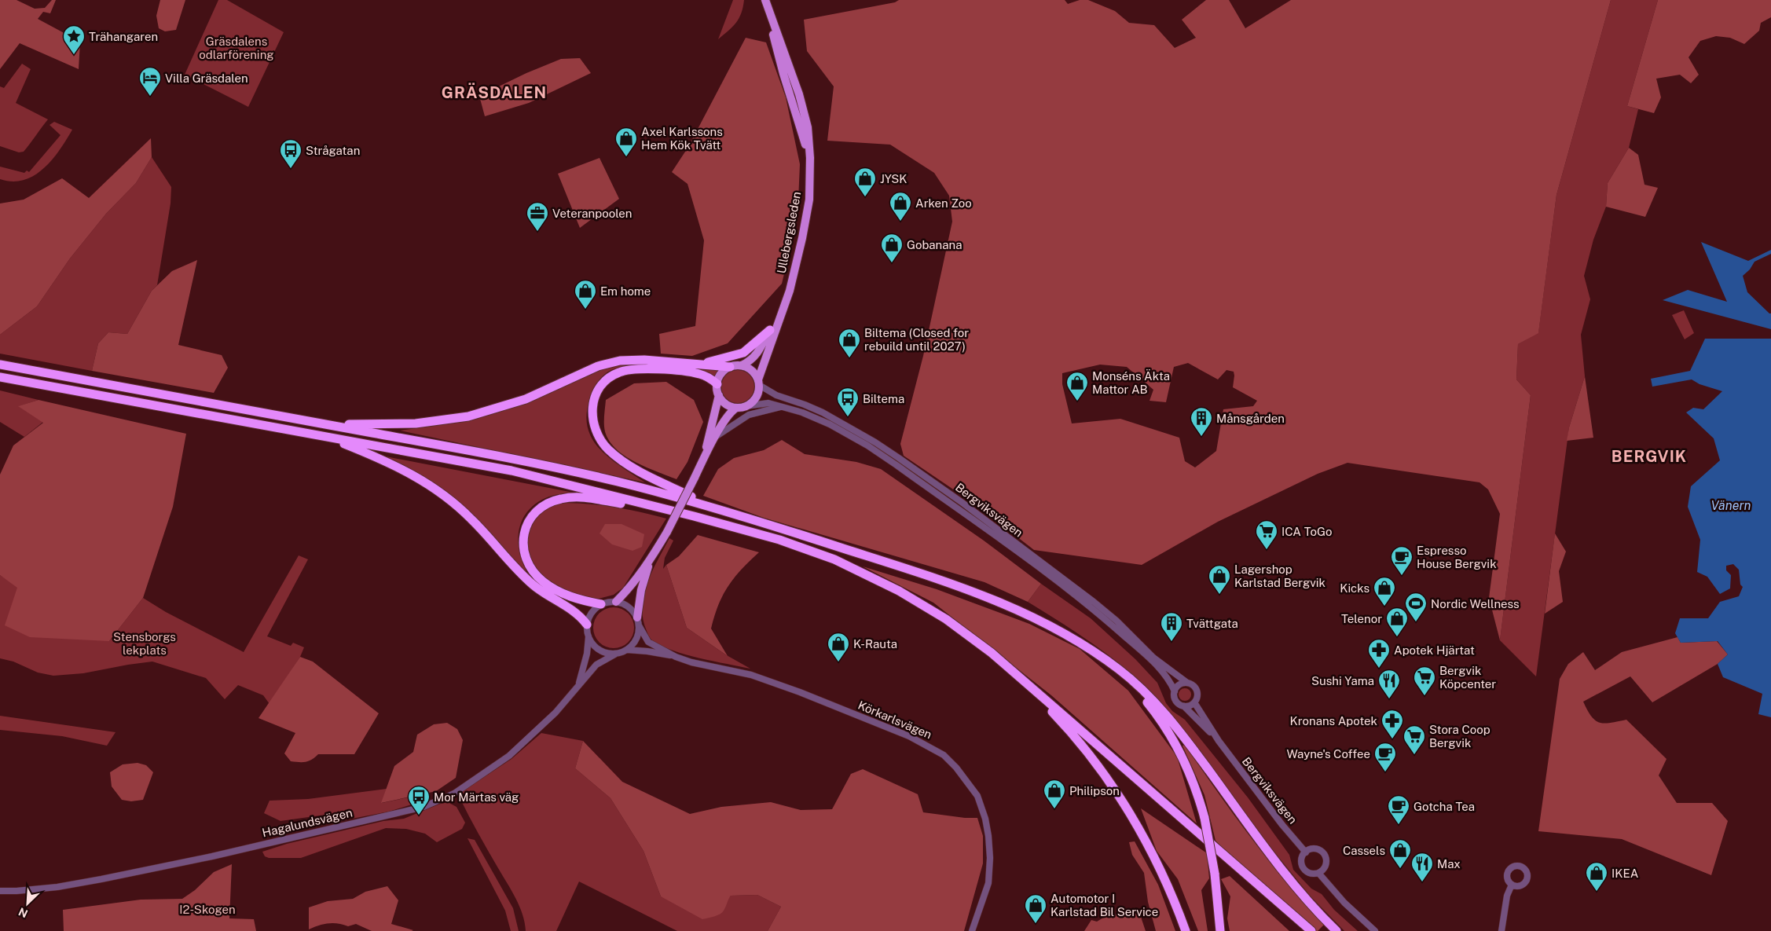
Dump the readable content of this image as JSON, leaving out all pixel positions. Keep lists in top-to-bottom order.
{
  "streets": {
    "main road": ["Ullebergsleden"],
    "street": ["Bergviksvägen", "Körkarlsvägen", "Hagalundsvägen"]
  },
  "crossings": [
    ["Ullebergsleden", "Bergviksvägen"],
    ["Körkarlsvägen", "Hagalundsvägen"]
  ],
  "districts": ["GRÄSDALEN", "BERGVIK"],
  "water": ["Vänern"],
  "parks": ["Gräsdalens odlarförening", "Stensborgs lekplats", "I2-Skogen"],
  "places": {
    "place": ["Trähangaren"],
    "hotel": ["Villa Gräsdalen"],
    "shop": [
      "Axel Karlssons Hem Kök Tvätt",
      "JYSK",
      "Arken Zoo",
      "Gobanana",
      "Em home",
      "Biltema (Closed for rebuild until 2027)",
      "Monséns Äkta Mattor AB",
      "Lagershop Karlstad Bergvik",
      "Kicks",
      "Telenor",
      "K-Rauta",
      "Philipson",
      "Cassels",
      "IKEA",
      "Automotor I Karlstad Bil Service"
    ],
    "bus stop": ["Strågatan", "Biltema", "Mor Märtas väg"],
    "office": ["Veteranpoolen"],
    "building": ["Månsgården", "Tvättgata"],
    "supermarket": ["ICA ToGo", "Bergvik Köpcenter", "Stora Coop Bergvik"],
    "cafe": ["Espresso House Bergvik", "Wayne's Coffee", "Gotcha Tea"],
    "sports": ["Nordic Wellness"],
    "pharmacy": ["Apotek Hjärtat", "Kronans Apotek"],
    "restaurant": ["Sushi Yama", "Max"]
  },
  "north": "bottom left"
}
